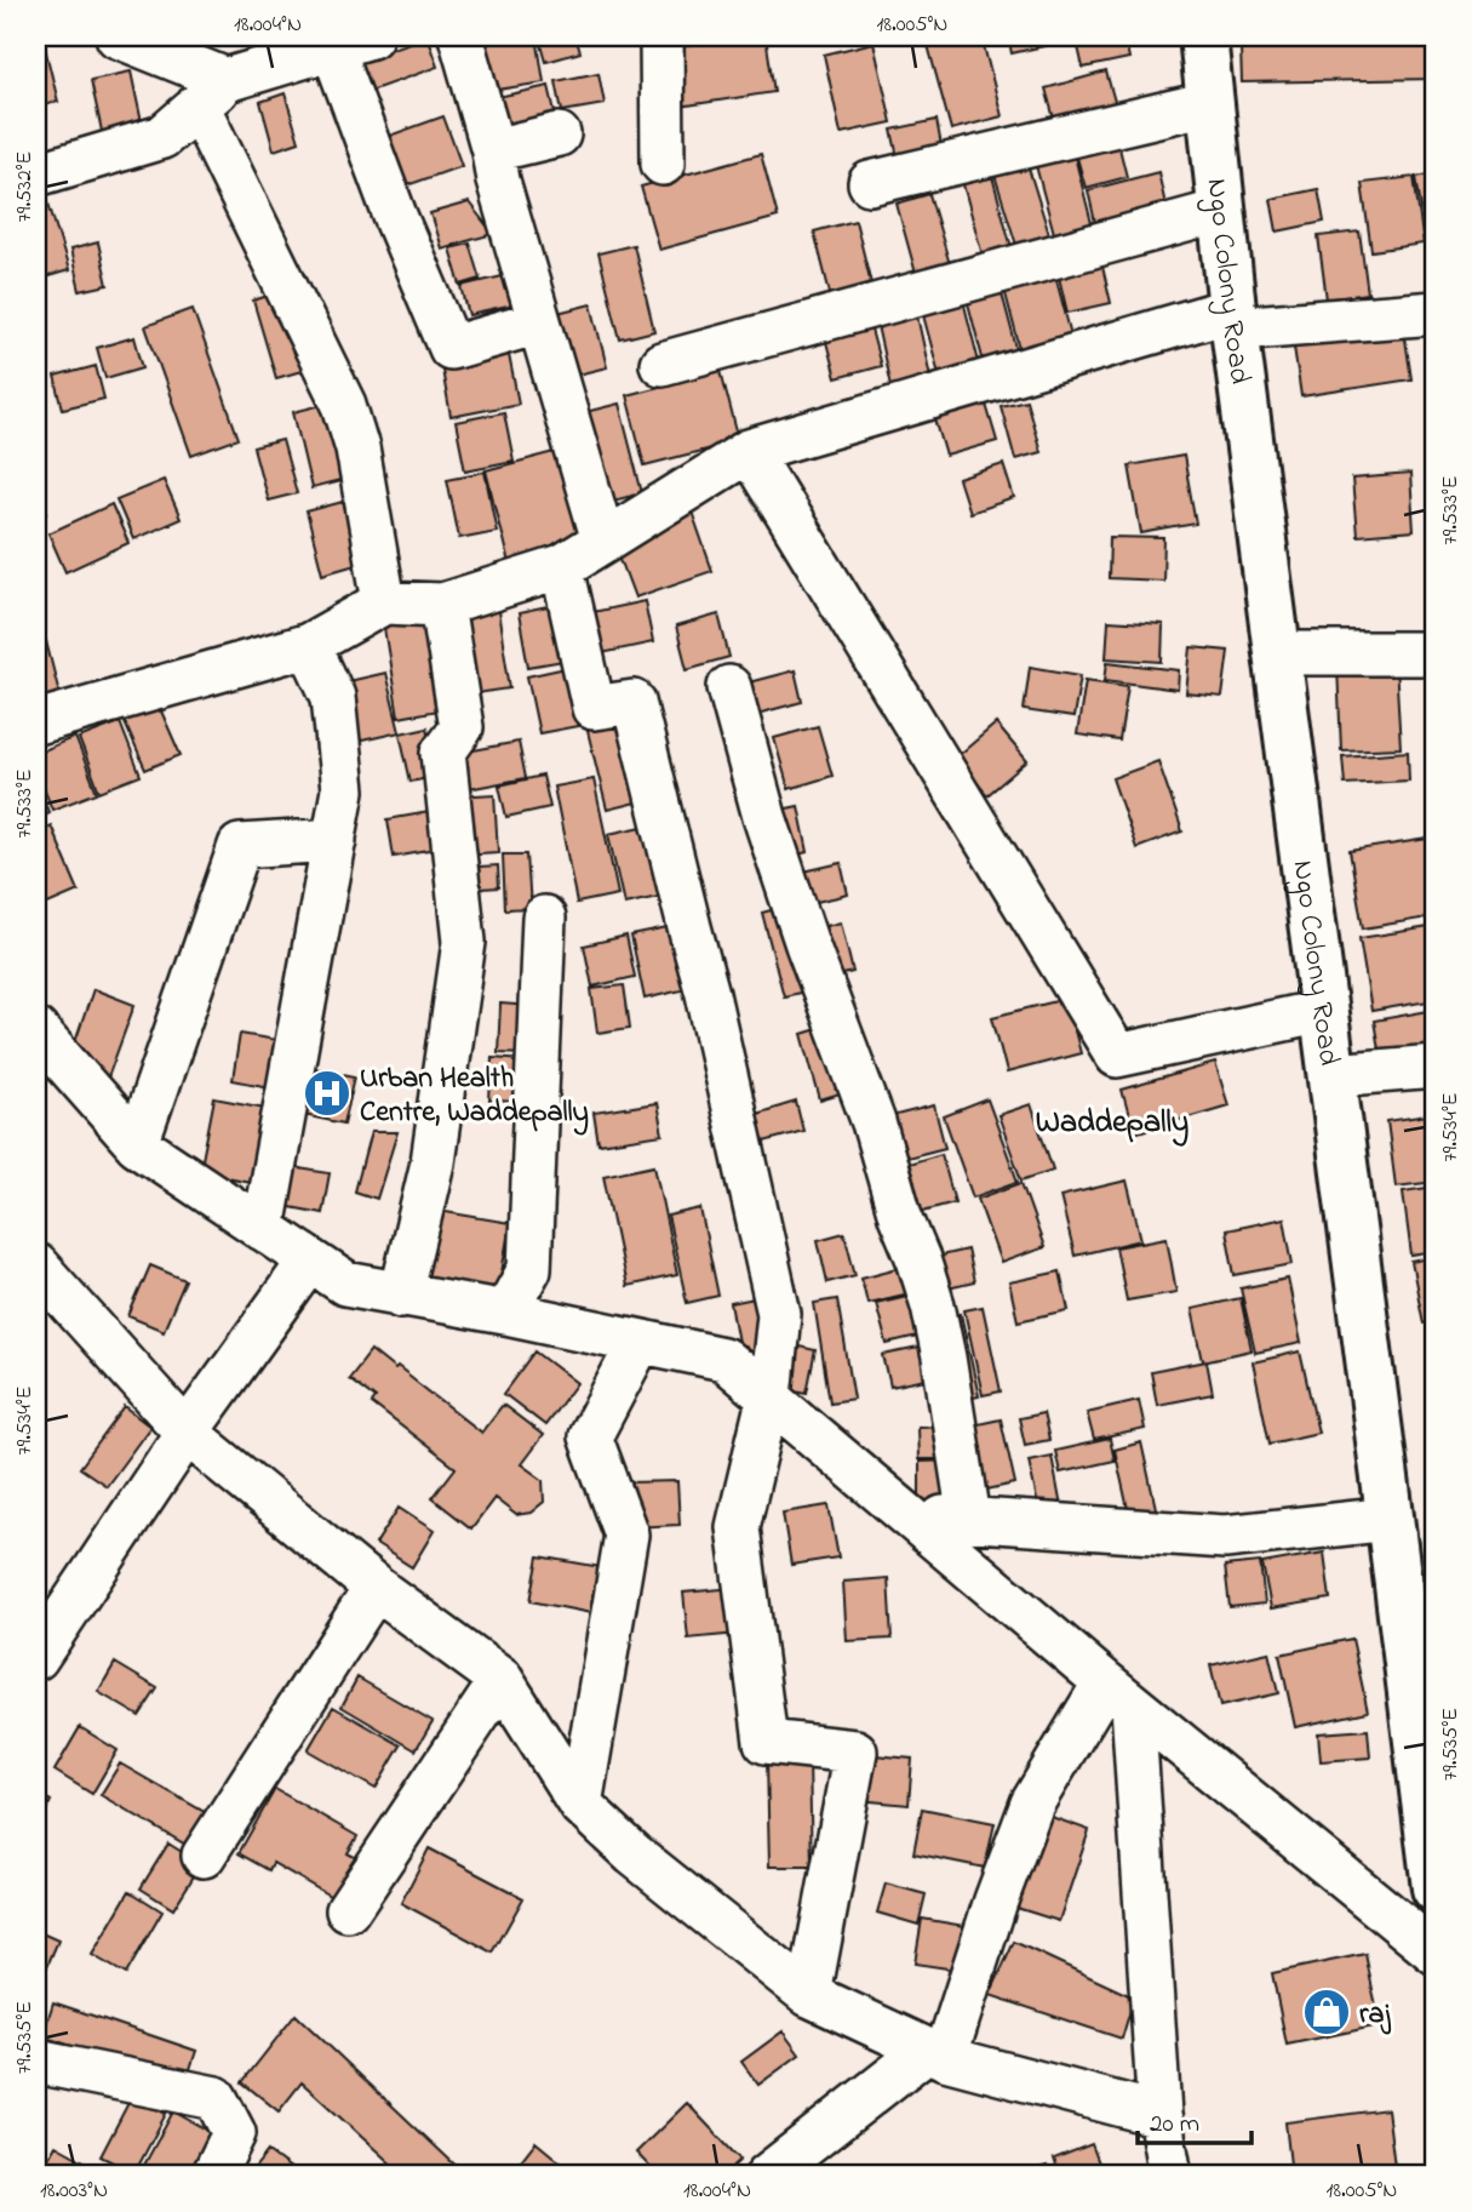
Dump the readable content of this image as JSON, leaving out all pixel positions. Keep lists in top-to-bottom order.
{
  "streets": {
    "street": ["Ngo Colony Road"]
  },
  "districts": ["Waddepally"],
  "places": {
    "hospital": ["Urban Health Centre, Waddepally"],
    "shop": ["raj"]
  },
  "scale_bar": "20 m",
  "coordinates": [
    "18.004°N",
    "18.005°N",
    "79.532°E",
    "79.533°E",
    "79.534°E",
    "79.535°E",
    "18.003°N"
  ]
}
